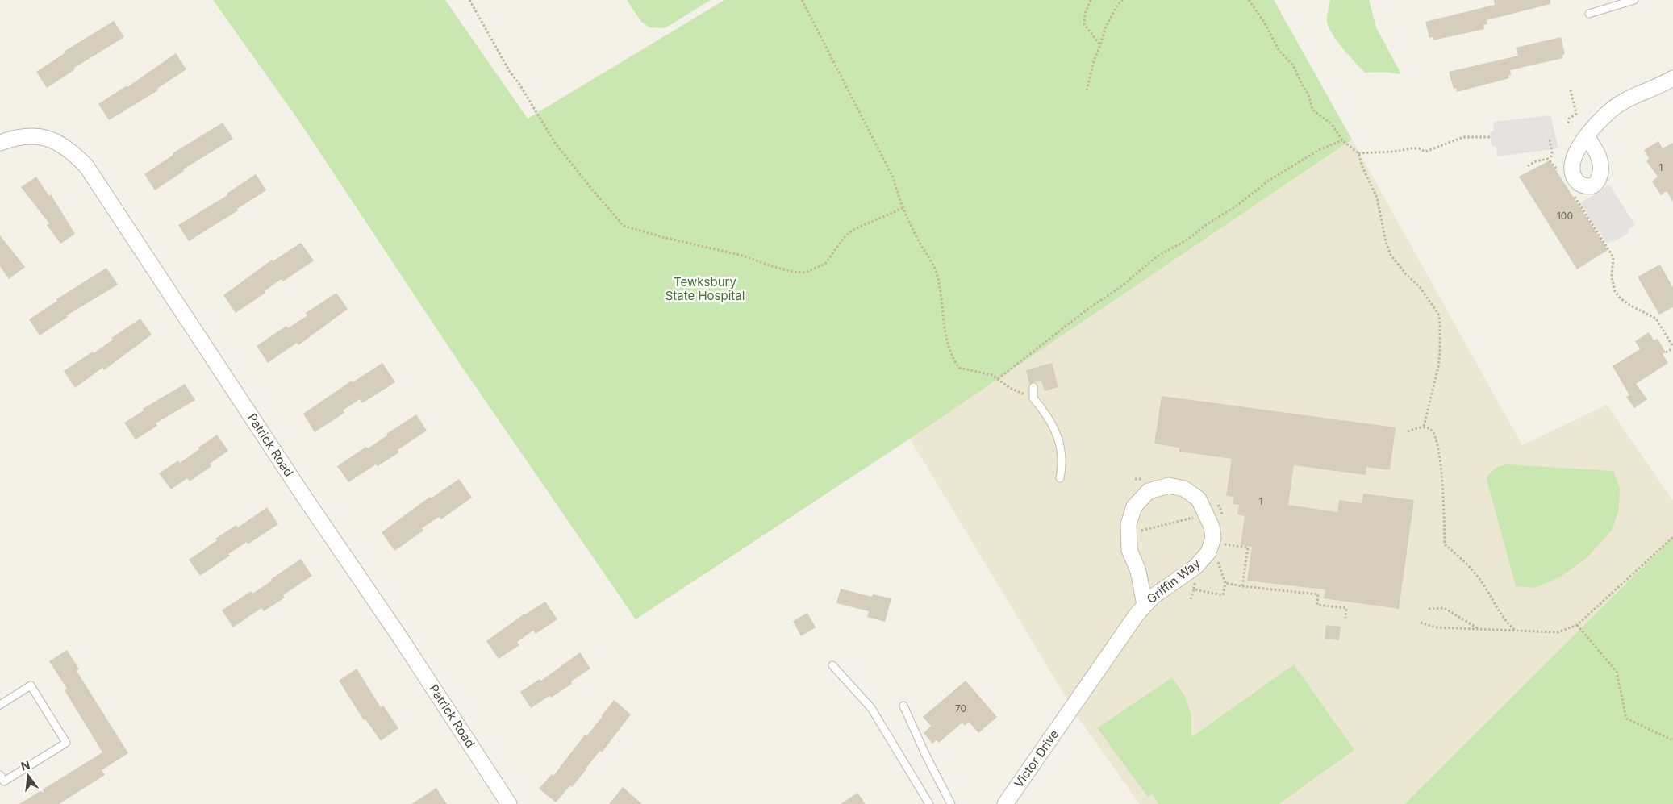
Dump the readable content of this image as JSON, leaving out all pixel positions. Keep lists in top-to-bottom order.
{
  "streets": {
    "street": ["Patrick Road", "Griffin Way", "Victor Drive"]
  },
  "crossings": [
    ["Griffin Way", "Victor Drive"]
  ],
  "parks": ["Tewksbury State Hospital"],
  "house_numbers": [
    "1",
    "100",
    "1",
    "70"
  ],
  "north": "top"
}
